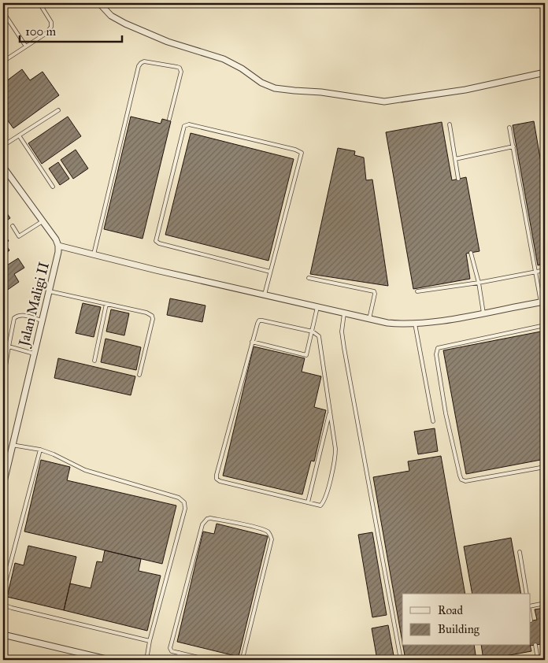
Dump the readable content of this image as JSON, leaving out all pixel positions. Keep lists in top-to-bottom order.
{
  "streets": {
    "street": ["Jalan Maligi II"]
  },
  "legend": ["Road", "Building"],
  "scale_bar": "100 m"
}
